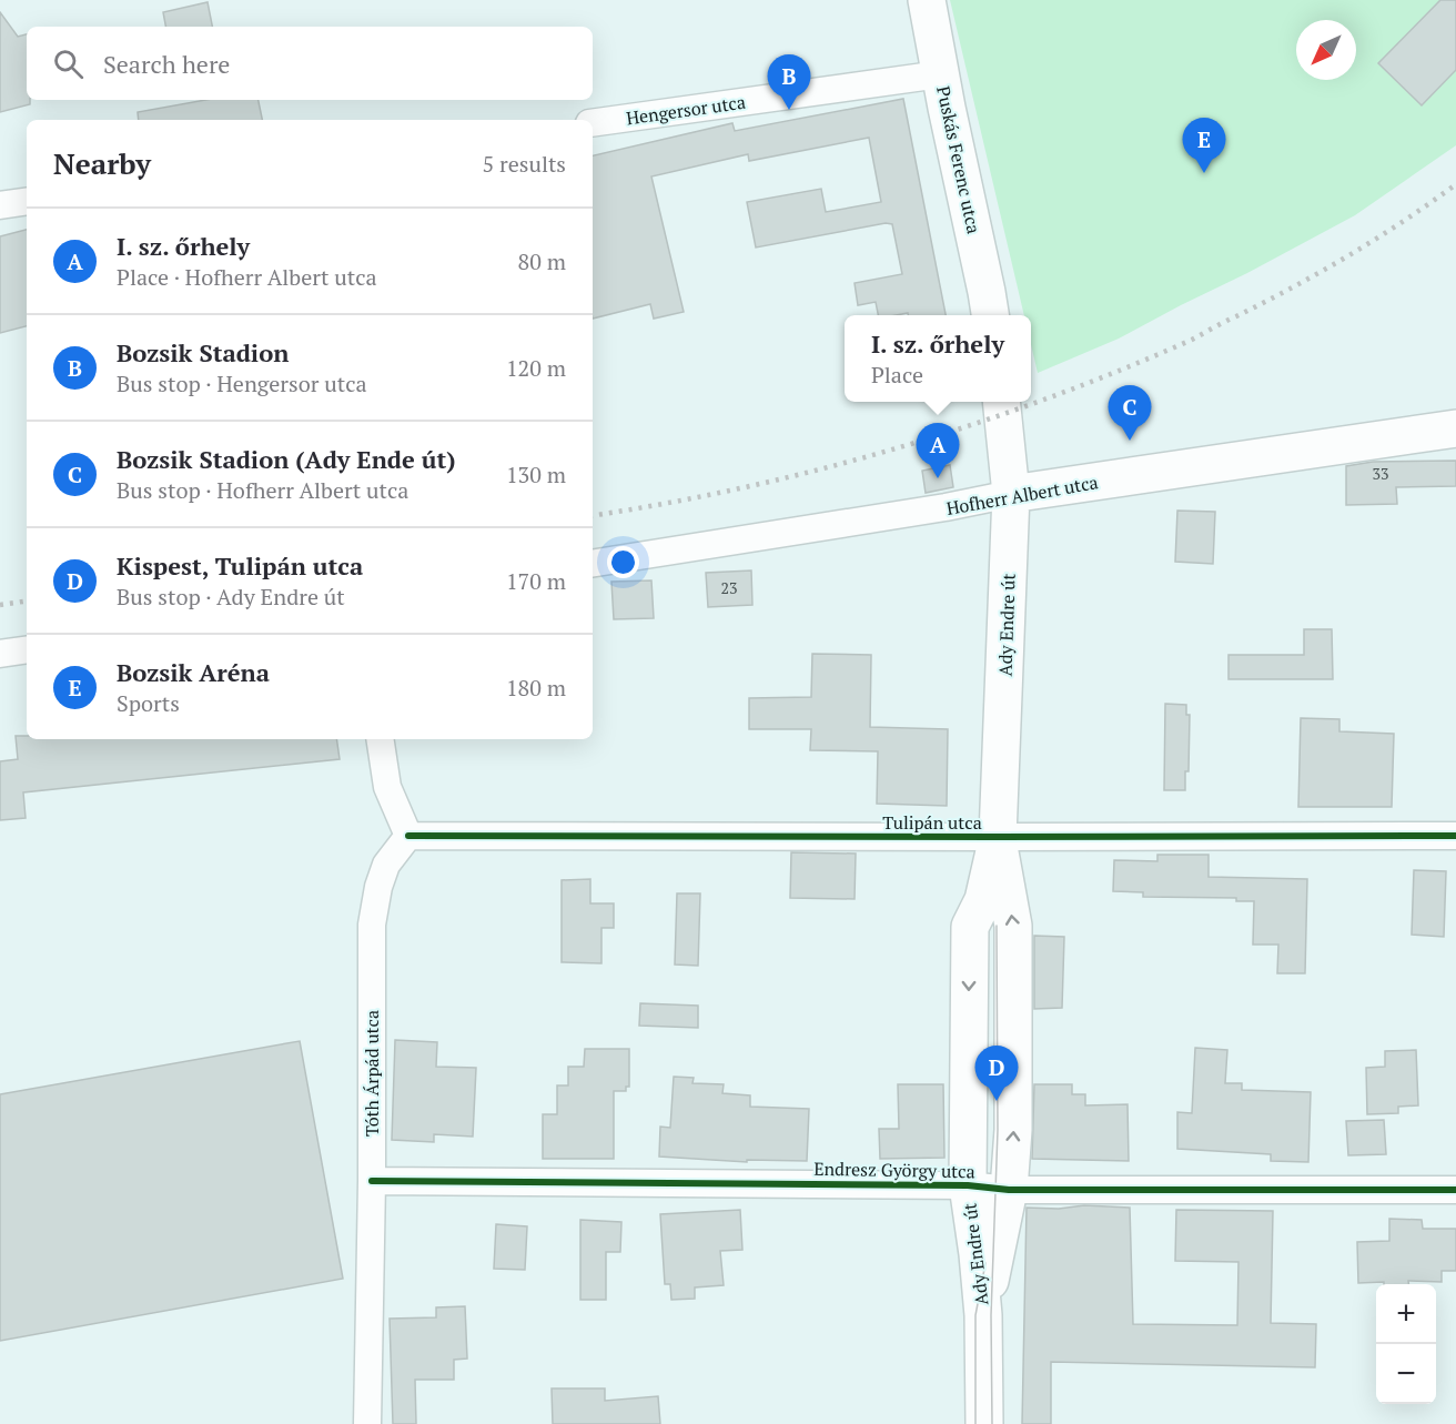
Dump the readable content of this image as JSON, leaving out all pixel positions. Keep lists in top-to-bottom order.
{
  "streets": {
    "street": [
      "Hengersor utca",
      "Puskás Ferenc utca",
      "Hofherr Albert utca",
      "Ady Endre út",
      "Tulipán utca",
      "Tóth Árpád utca",
      "Endresz György utca"
    ]
  },
  "crossings": [
    ["Hengersor utca", "Puskás Ferenc utca"],
    ["Hofherr Albert utca", "Ady Endre út"],
    ["Ady Endre út", "Tulipán utca"],
    ["Ady Endre út", "Endresz György utca"],
    ["Tulipán utca", "Tóth Árpád utca"],
    ["Tóth Árpád utca", "Endresz György utca"]
  ],
  "house_numbers": ["33", "23"],
  "north": "bottom left",
  "page": {
    "search": "Search here",
    "pins": [
      "B",
      "E",
      "C",
      "A",
      "D"
    ],
    "heading": ["Nearby", "5 results"],
    "list": [
      {
        "mark": "A",
        "name": "I. sz. őrhely",
        "note": "Place · Hofherr Albert utca",
        "value": "80 m"
      },
      {
        "mark": "B",
        "name": "Bozsik Stadion",
        "note": "Bus stop · Hengersor utca",
        "value": "120 m"
      },
      {
        "mark": "C",
        "name": "Bozsik Stadion (Ady Ende út)",
        "note": "Bus stop · Hofherr Albert utca",
        "value": "130 m"
      },
      {
        "mark": "D",
        "name": "Kispest, Tulipán utca",
        "note": "Bus stop · Ady Endre út",
        "value": "170 m"
      },
      {
        "mark": "E",
        "name": "Bozsik Aréna",
        "note": "Sports",
        "value": "180 m"
      }
    ],
    "popup": ["I. sz. őrhely", "Place"],
    "map_buttons": ["+", "−"]
  }
}
